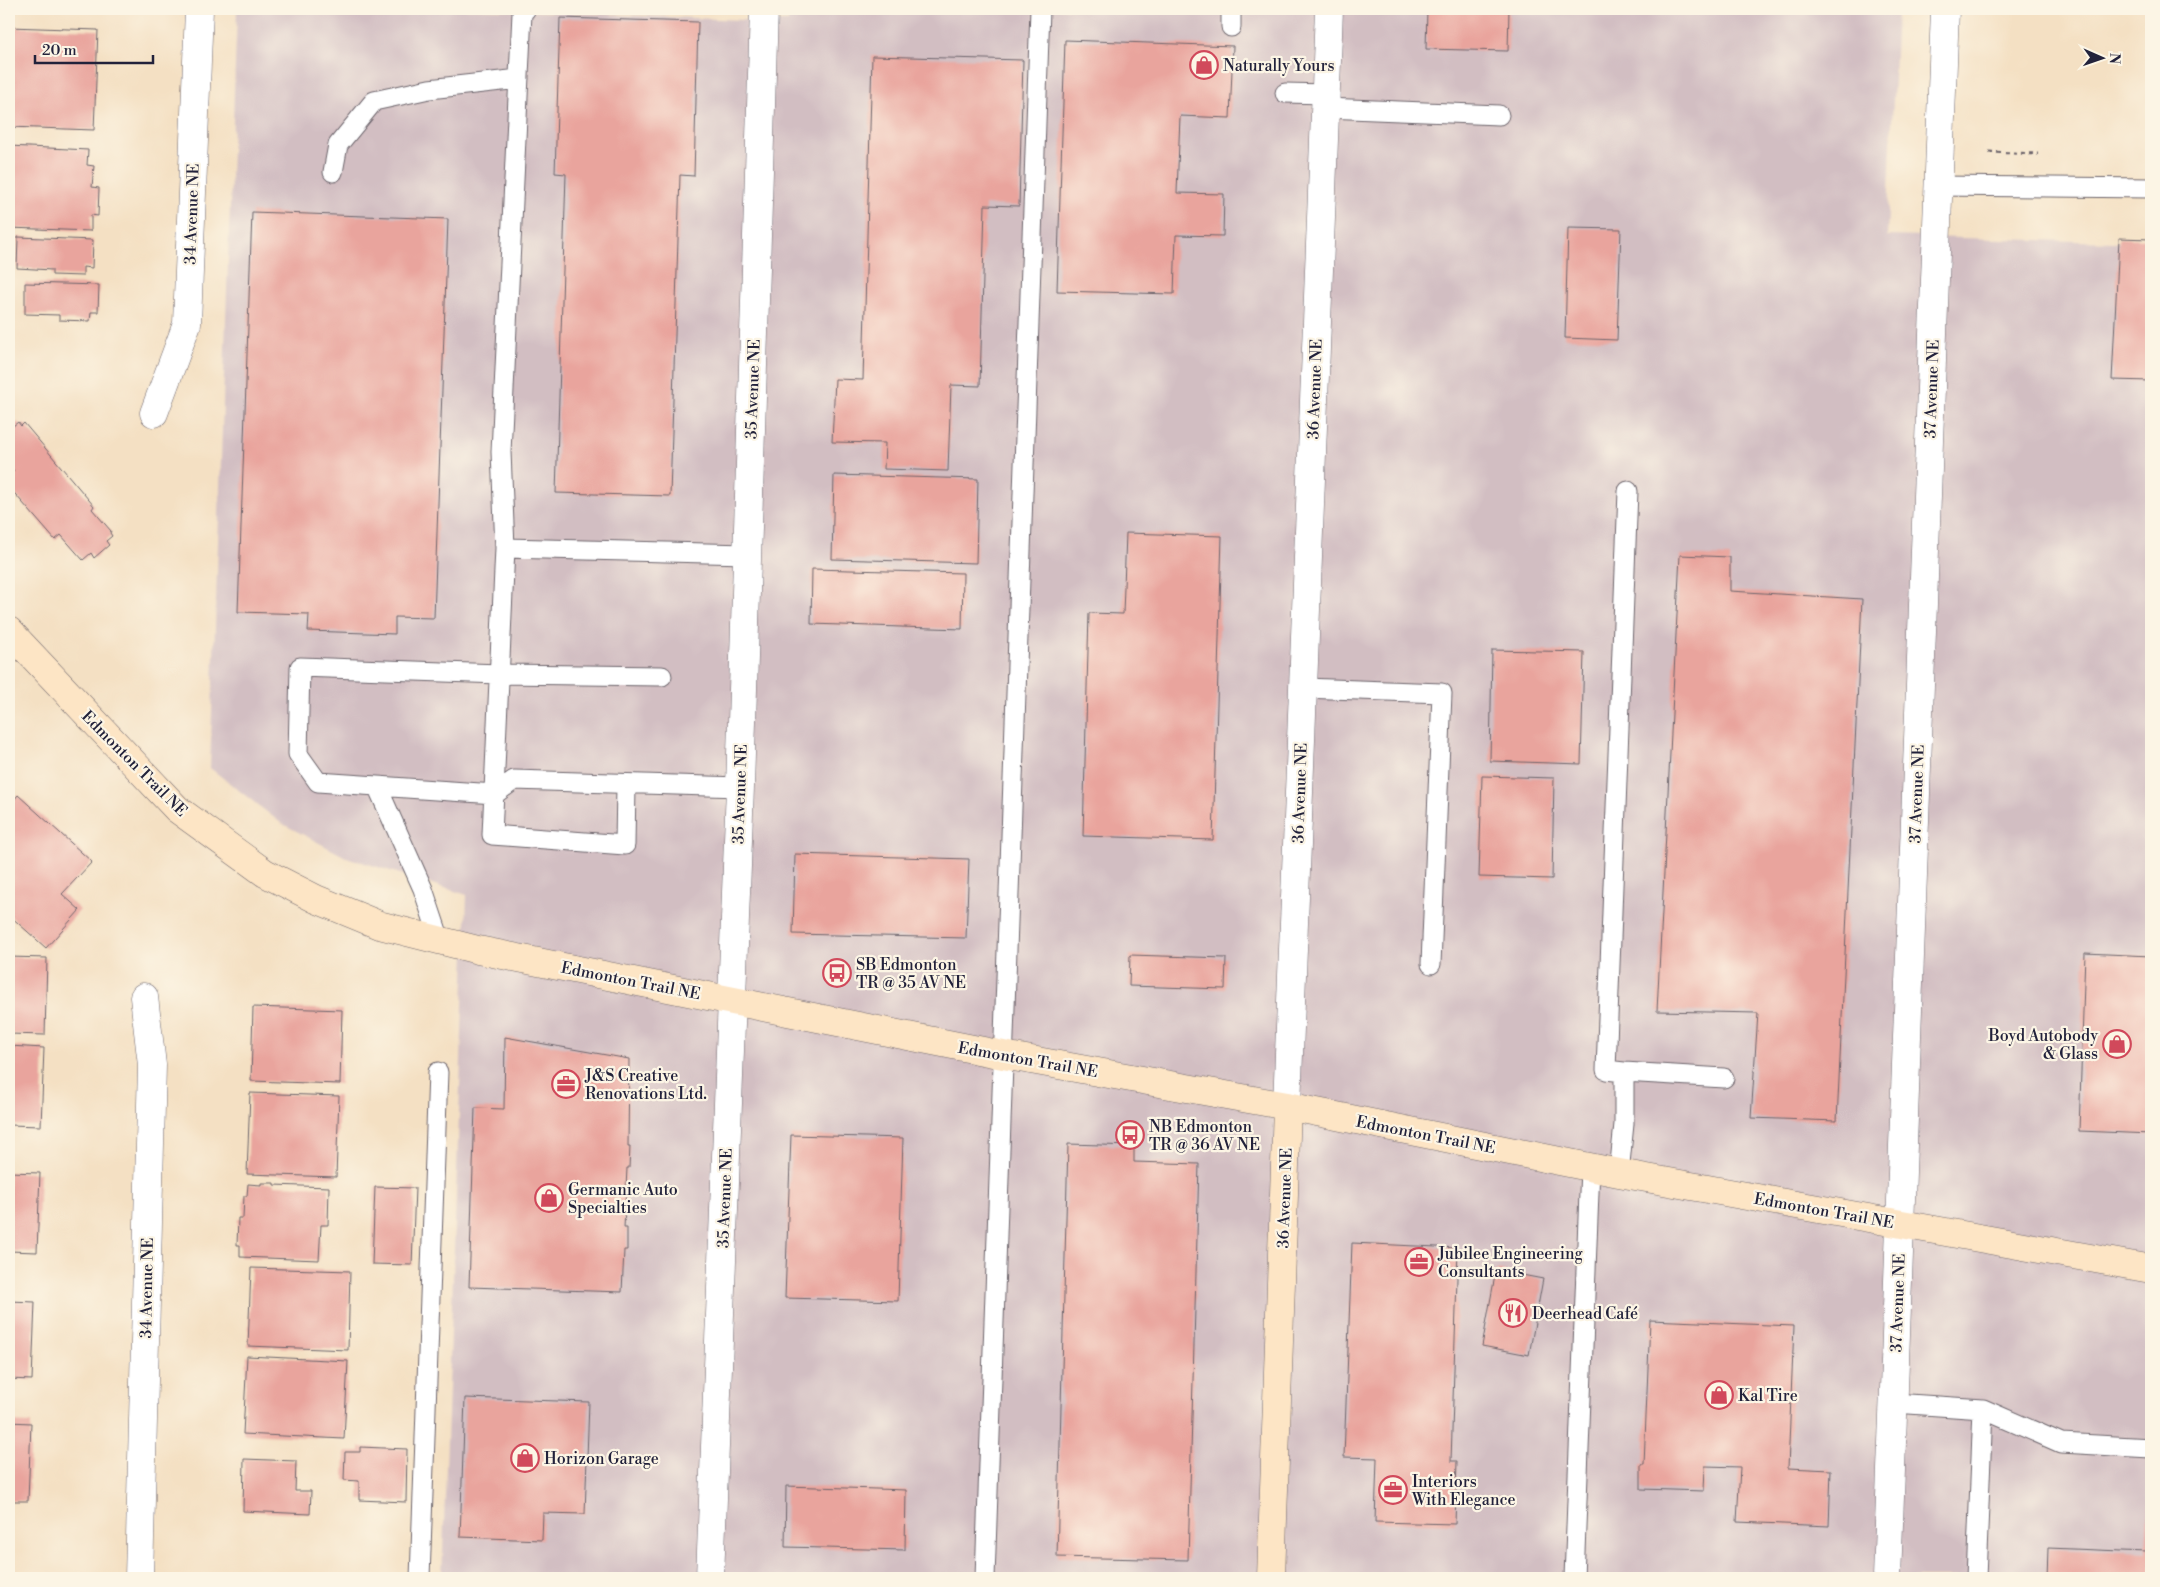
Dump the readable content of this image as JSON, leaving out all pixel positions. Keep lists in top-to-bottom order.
{
  "streets": {
    "main road": ["36 Avenue NE", "Edmonton Trail NE"],
    "street": ["34 Avenue NE", "35 Avenue NE", "37 Avenue NE"]
  },
  "crossings": [
    ["35 Avenue NE", "Edmonton Trail NE"],
    ["36 Avenue NE", "Edmonton Trail NE"],
    ["37 Avenue NE", "Edmonton Trail NE"]
  ],
  "places": {
    "shop": [
      "Naturally Yours",
      "Boyd Autobody & Glass",
      "Germanic Auto Specialties",
      "Kal Tire",
      "Horizon Garage"
    ],
    "bus stop": ["SB Edmonton TR @ 35 AV NE", "NB Edmonton TR @ 36 AV NE"],
    "office": ["J&S Creative Renovations Ltd.", "Jubilee Engineering Consultants", "Interiors With Elegance"],
    "restaurant": ["Deerhead Café"]
  },
  "scale_bar": "20 m",
  "north": "right"
}
